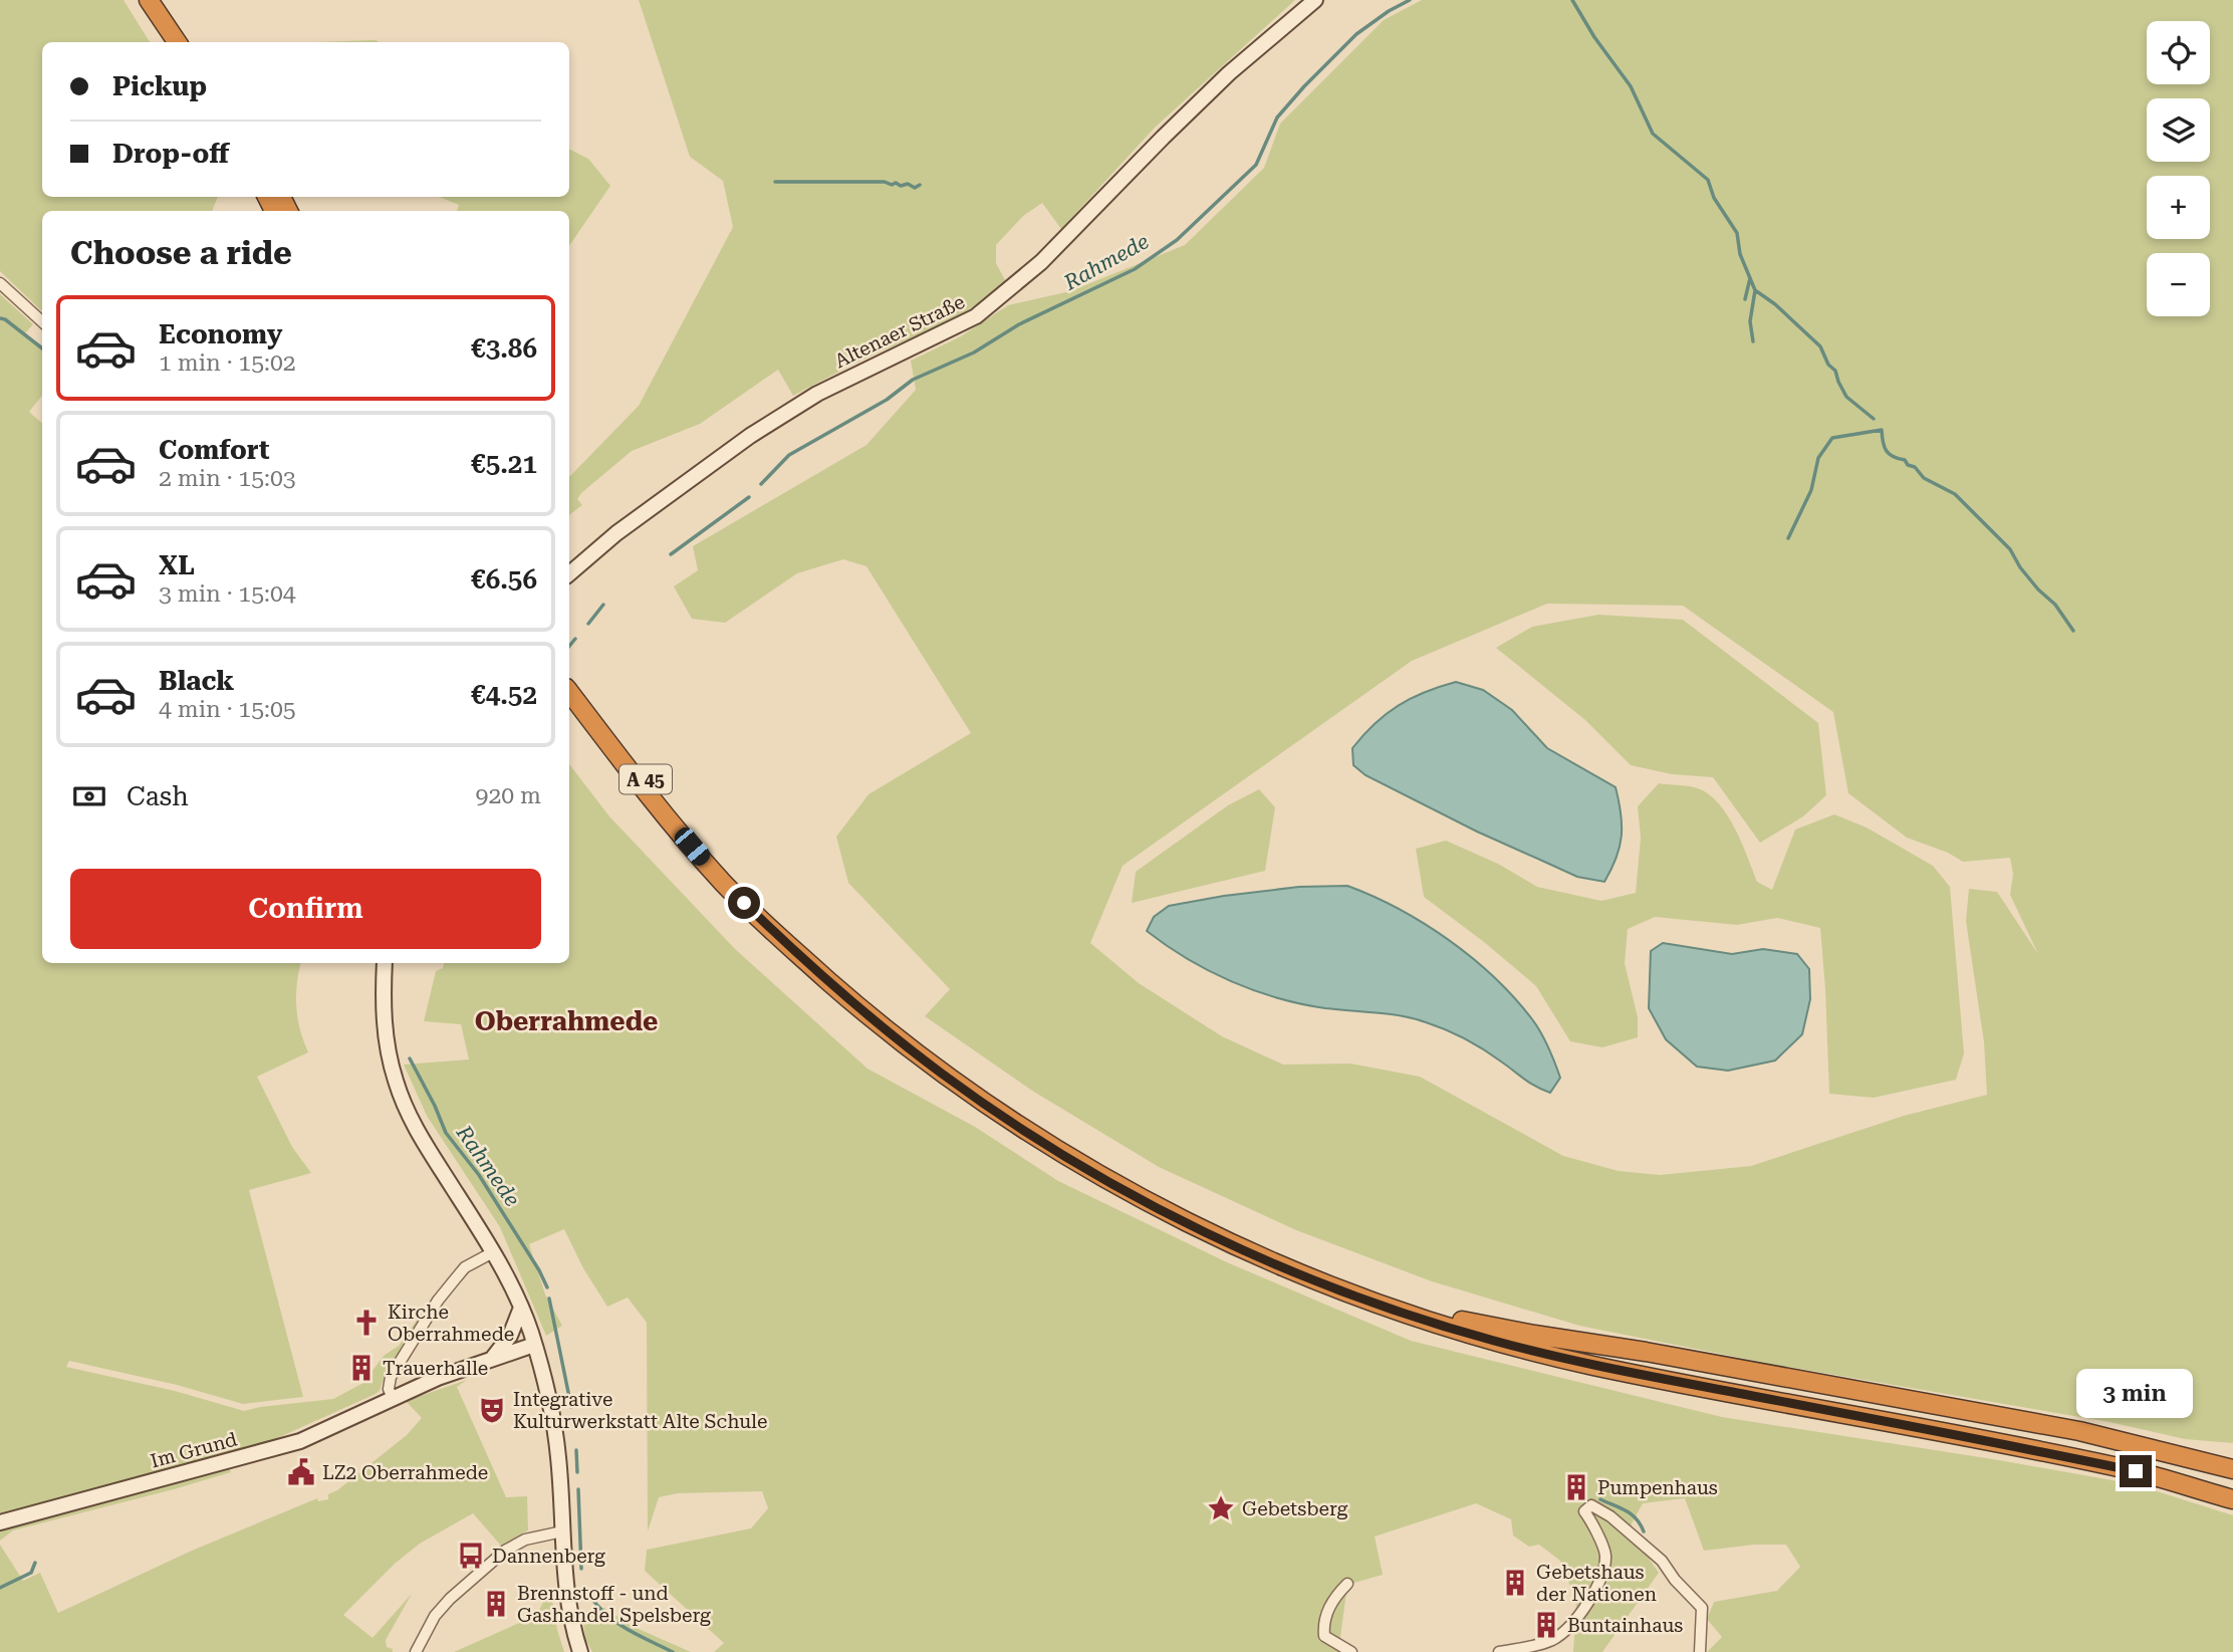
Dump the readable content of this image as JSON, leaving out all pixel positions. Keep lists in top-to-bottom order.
{
  "streets": {
    "highway": ["A 45"],
    "main road": ["Altenaer Straße", "Im Grund"]
  },
  "districts": ["Oberrahmede"],
  "water": ["Rahmede"],
  "places": {
    "church": ["Kirche Oberrahmede"],
    "building": [
      "Trauerhalle",
      "Pumpenhaus",
      "Gebetshaus der Nationen",
      "Brennstoff - und Gashandel Spelsberg",
      "Buntainhaus"
    ],
    "theatre": ["Integrative Kulturwerkstatt Alte Schule"],
    "public building": ["LZ2 Oberrahmede"],
    "place": ["Gebetsberg"],
    "bus stop": ["Dannenberg"]
  },
  "page": {
    "map_buttons": ["+", "−"],
    "banner": ["Pickup", "Drop-off"],
    "heading": "Choose a ride",
    "list": [
      {
        "name": "Economy",
        "note": "1 min · 15:02",
        "value": "€3.86"
      },
      {
        "name": "Comfort",
        "note": "2 min · 15:03",
        "value": "€5.21"
      },
      {
        "name": "XL",
        "note": "3 min · 15:04",
        "value": "€6.56"
      },
      {
        "name": "Black",
        "note": "4 min · 15:05",
        "value": "€4.52"
      }
    ],
    "pay": ["Cash", "920 m"],
    "buttons": "Confirm",
    "bubble": "3 min"
  }
}
